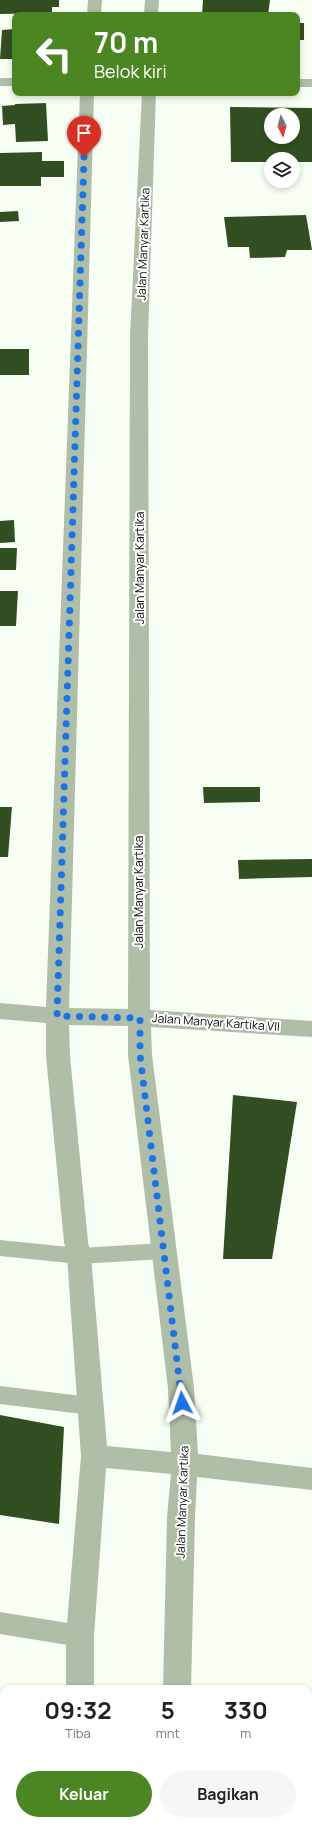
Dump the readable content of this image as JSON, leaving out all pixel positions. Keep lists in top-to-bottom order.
{
  "streets": {
    "street": ["Jalan Manyar Kartika", "Jalan Manyar Kartika VII"]
  },
  "crossings": [
    ["Jalan Manyar Kartika", "Jalan Manyar Kartika VII"]
  ],
  "north": "bottom",
  "page": {
    "turn": ["70 m", "Belok kiri"],
    "eta": [
      "09:32",
      "Tiba",
      "5",
      "mnt",
      "330",
      "m"
    ],
    "buttons": ["Keluar", "Bagikan"]
  }
}
